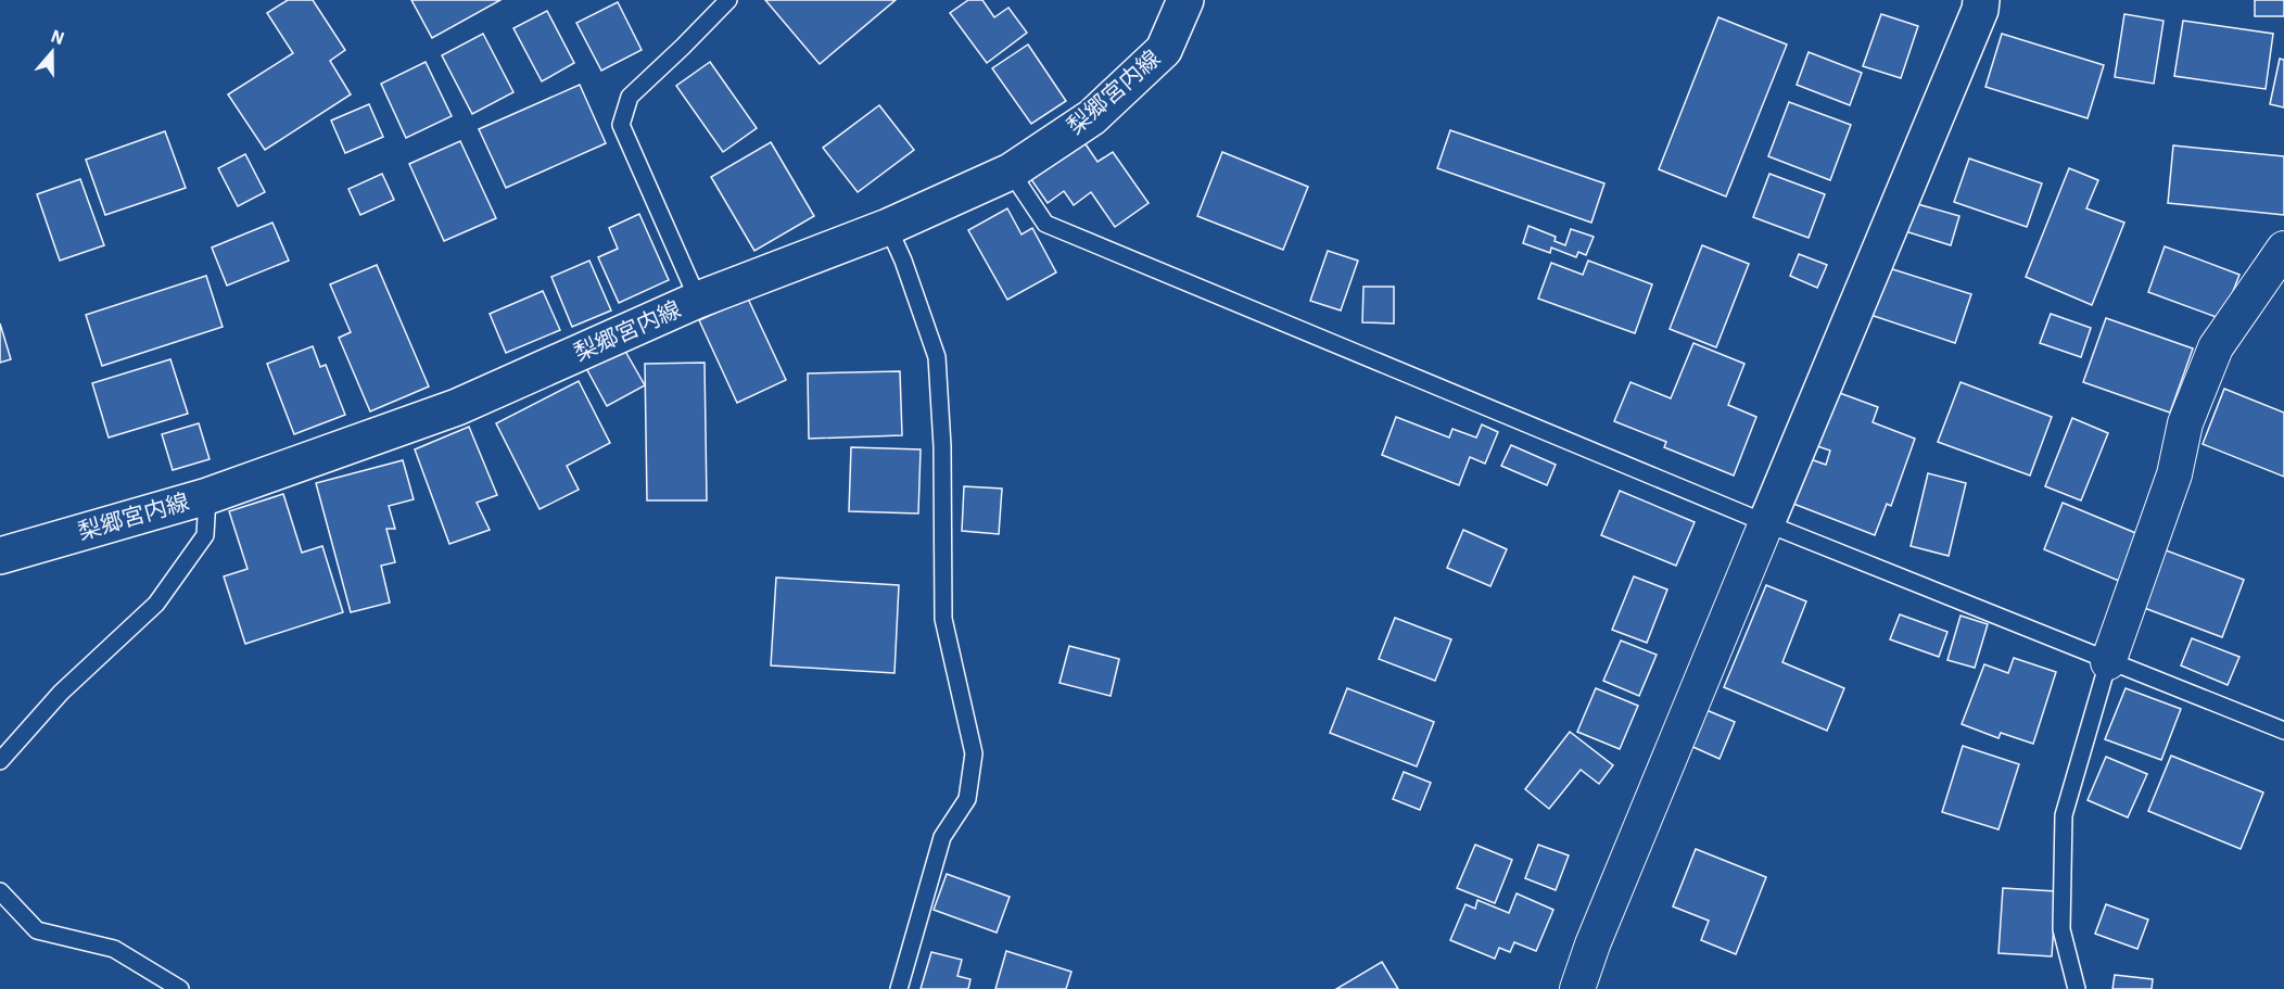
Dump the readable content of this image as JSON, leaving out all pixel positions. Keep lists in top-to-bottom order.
{
  "streets": {
    "main road": ["梨郷宮内線"]
  },
  "north": "top"
}
